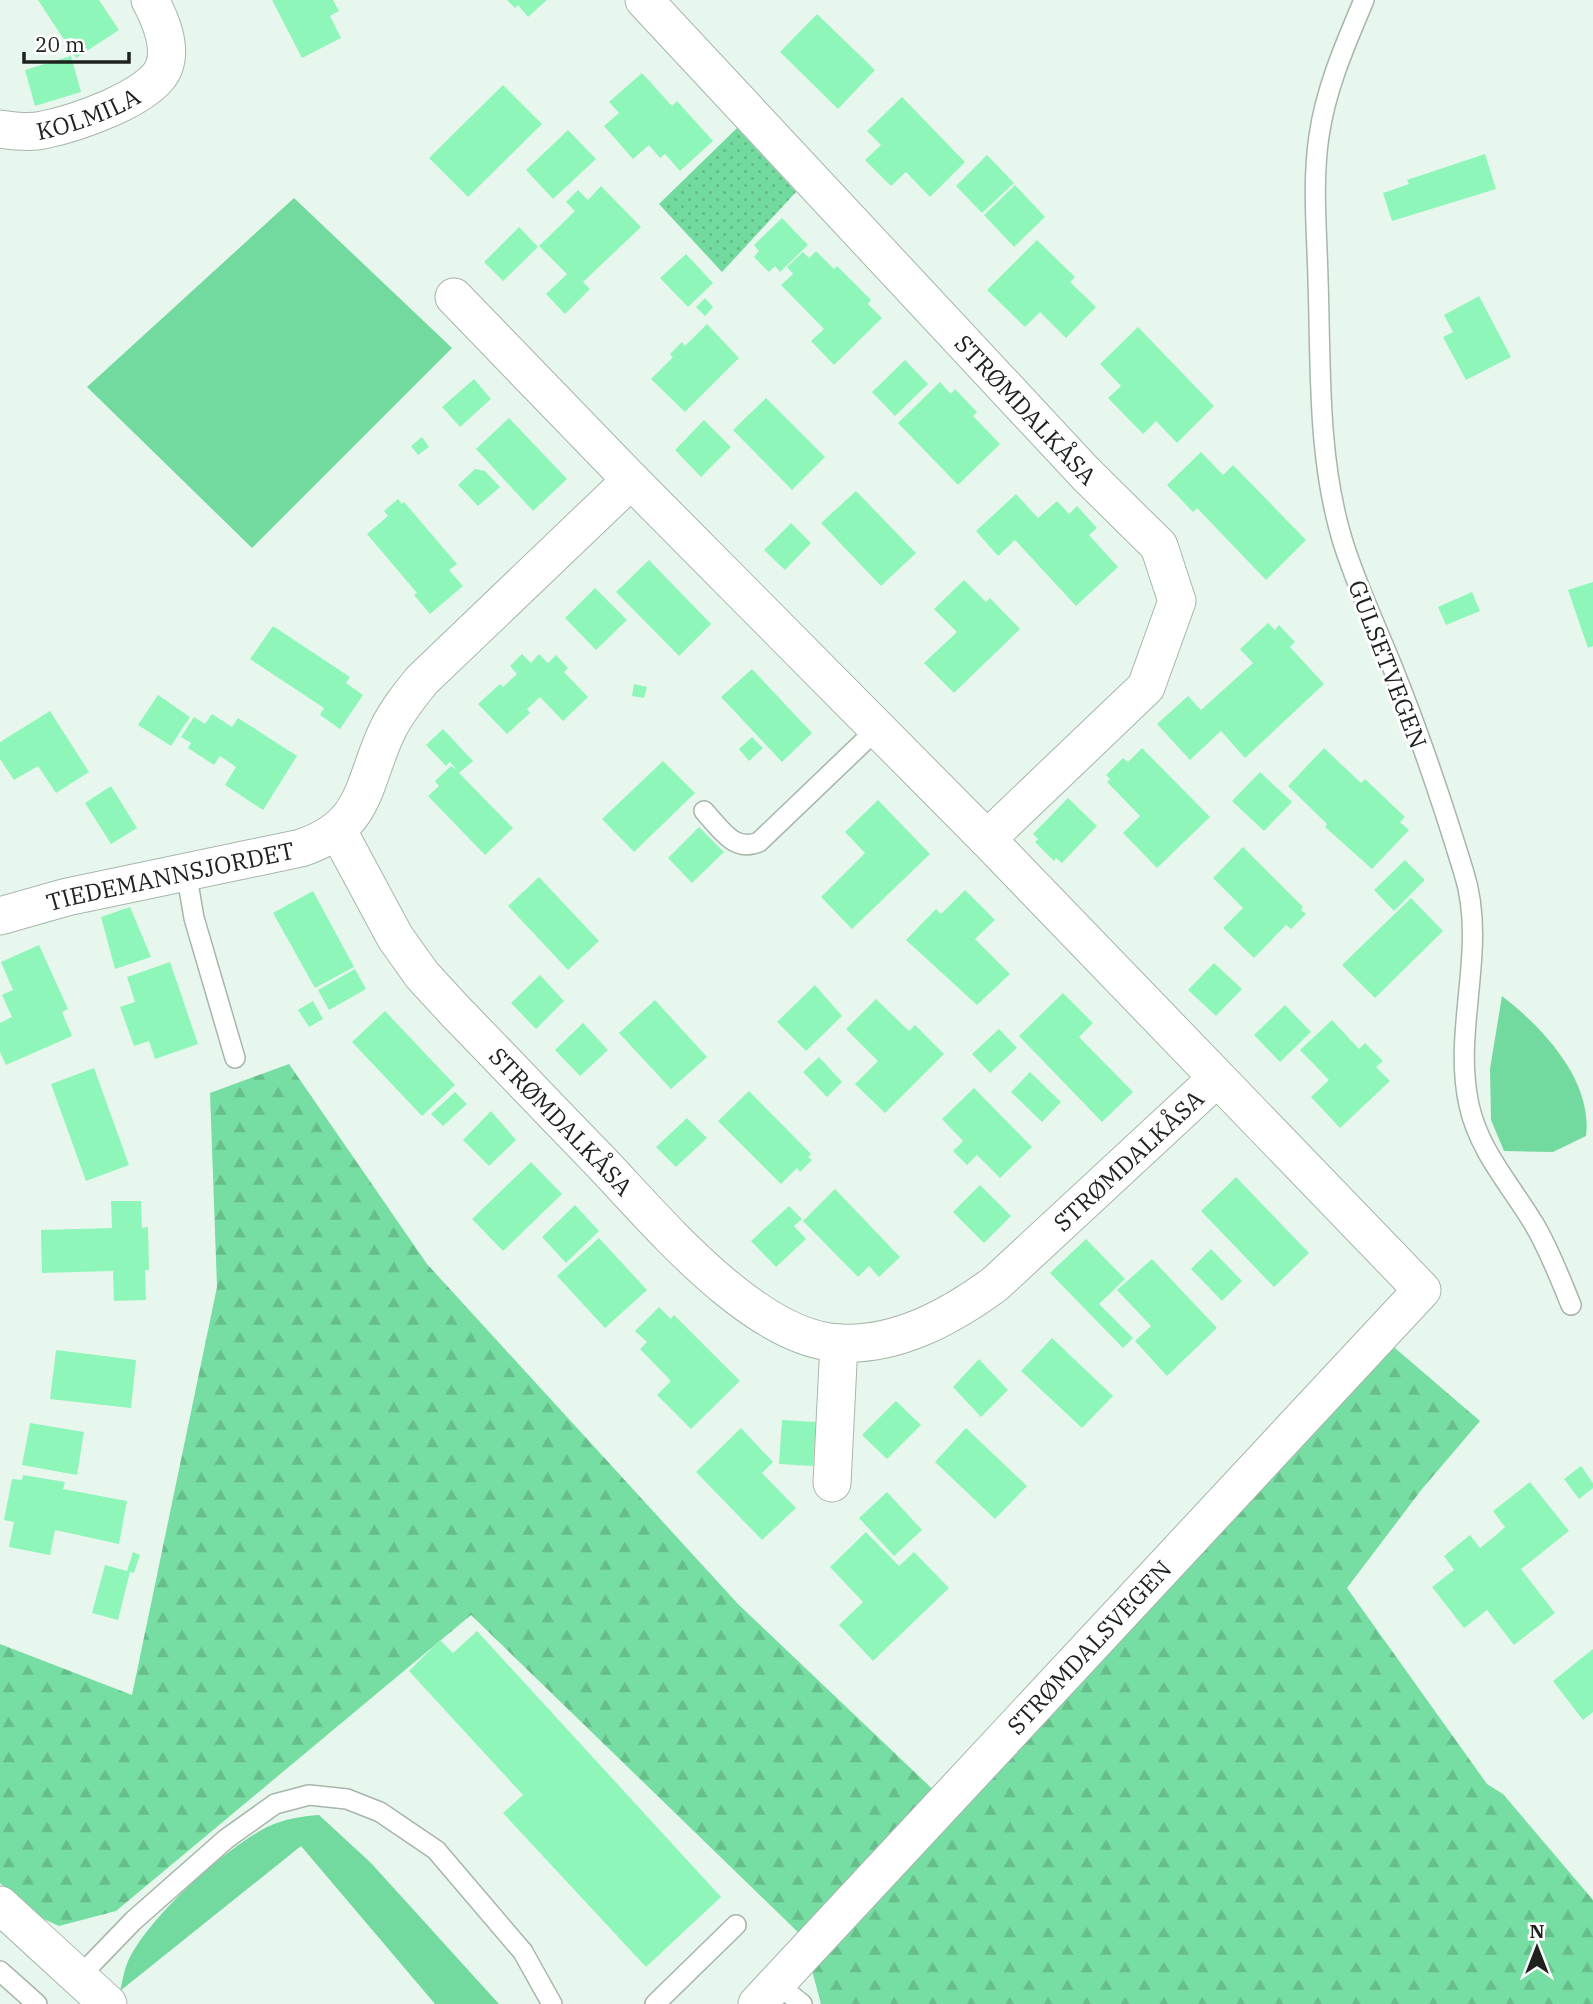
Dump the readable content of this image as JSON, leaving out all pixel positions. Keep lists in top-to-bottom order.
{
  "streets": {
    "street": [
      "KOLMILA",
      "STRØMDALKÅSA",
      "TIEDEMANNSJORDET",
      "STRØMDALSVEGEN"
    ],
    "lane": ["GULSETVEGEN"]
  },
  "crossings": [
    ["STRØMDALKÅSA", "TIEDEMANNSJORDET"],
    ["STRØMDALKÅSA", "STRØMDALSVEGEN"]
  ],
  "scale_bar": "20 m",
  "north": "top"
}
